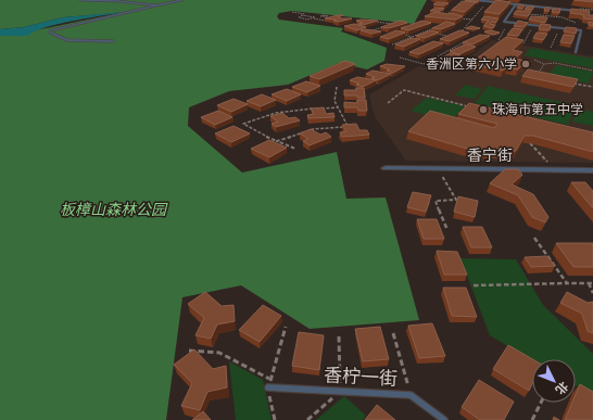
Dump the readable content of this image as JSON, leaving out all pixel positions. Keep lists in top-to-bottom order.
{
  "streets": {
    "street": ["香宁街"],
    "lane": ["香柠一街"]
  },
  "parks": ["板樟山森林公园"],
  "places": ["香洲区第六小学", "珠海市第五中学"],
  "north": "bottom right"
}
